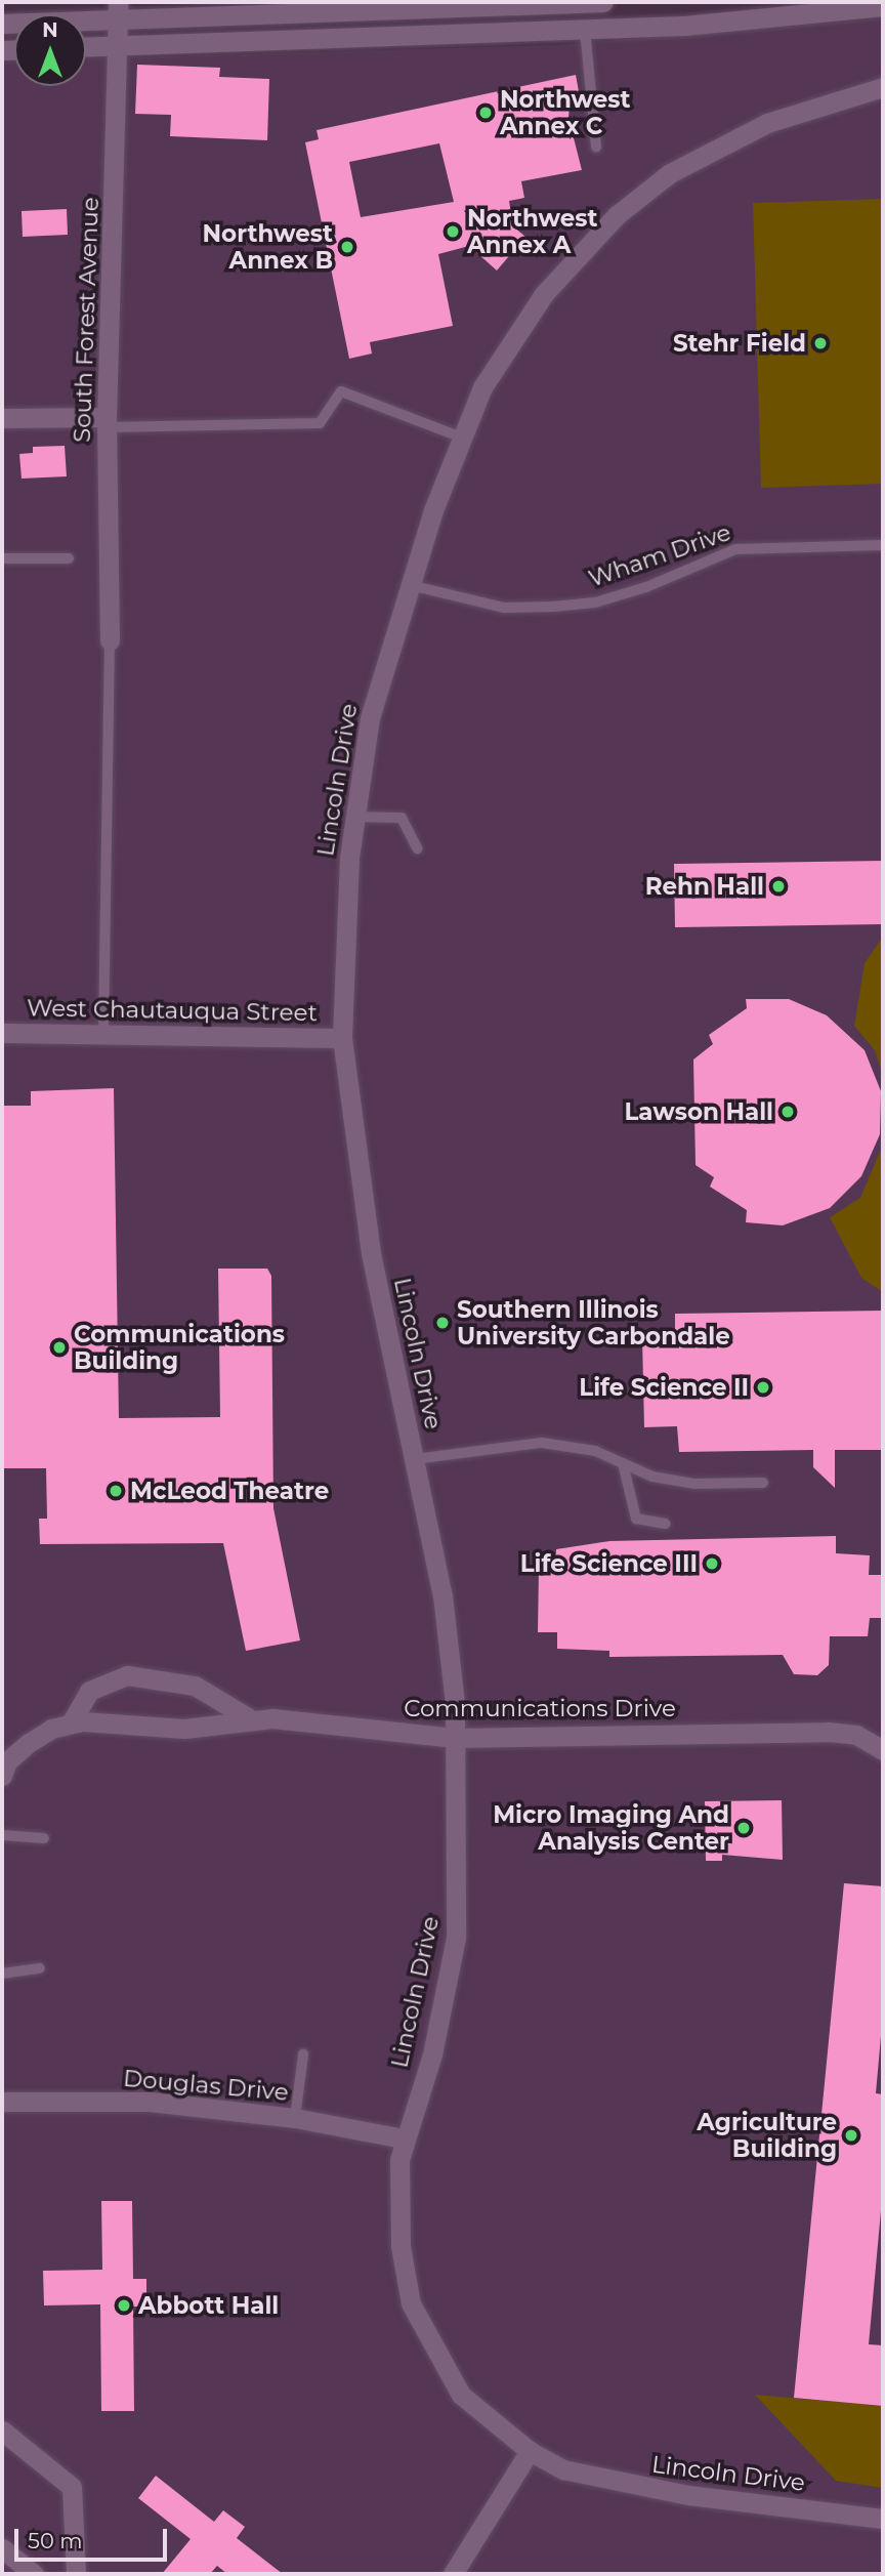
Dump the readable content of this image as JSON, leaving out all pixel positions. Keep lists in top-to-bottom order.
{
  "streets": {
    "street": [
      "South Forest Avenue",
      "Lincoln Drive",
      "West Chautauqua Street",
      "Communications Drive",
      "Douglas Drive"
    ],
    "lane": ["Wham Drive"]
  },
  "crossings": [
    ["Wham Drive", "Lincoln Drive"],
    ["Lincoln Drive", "West Chautauqua Street"],
    ["Lincoln Drive", "Communications Drive"],
    ["Lincoln Drive", "Douglas Drive"]
  ],
  "places": [
    "Northwest Annex C",
    "Northwest Annex A",
    "Northwest Annex B",
    "Stehr Field",
    "Rehn Hall",
    "Lawson Hall",
    "Southern Illinois University Carbondale",
    "Communications Building",
    "Life Science II",
    "McLeod Theatre",
    "Life Science III",
    "Micro Imaging And Analysis Center",
    "Agriculture Building",
    "Abbott Hall"
  ],
  "scale_bar": "50 m",
  "north": "top"
}
